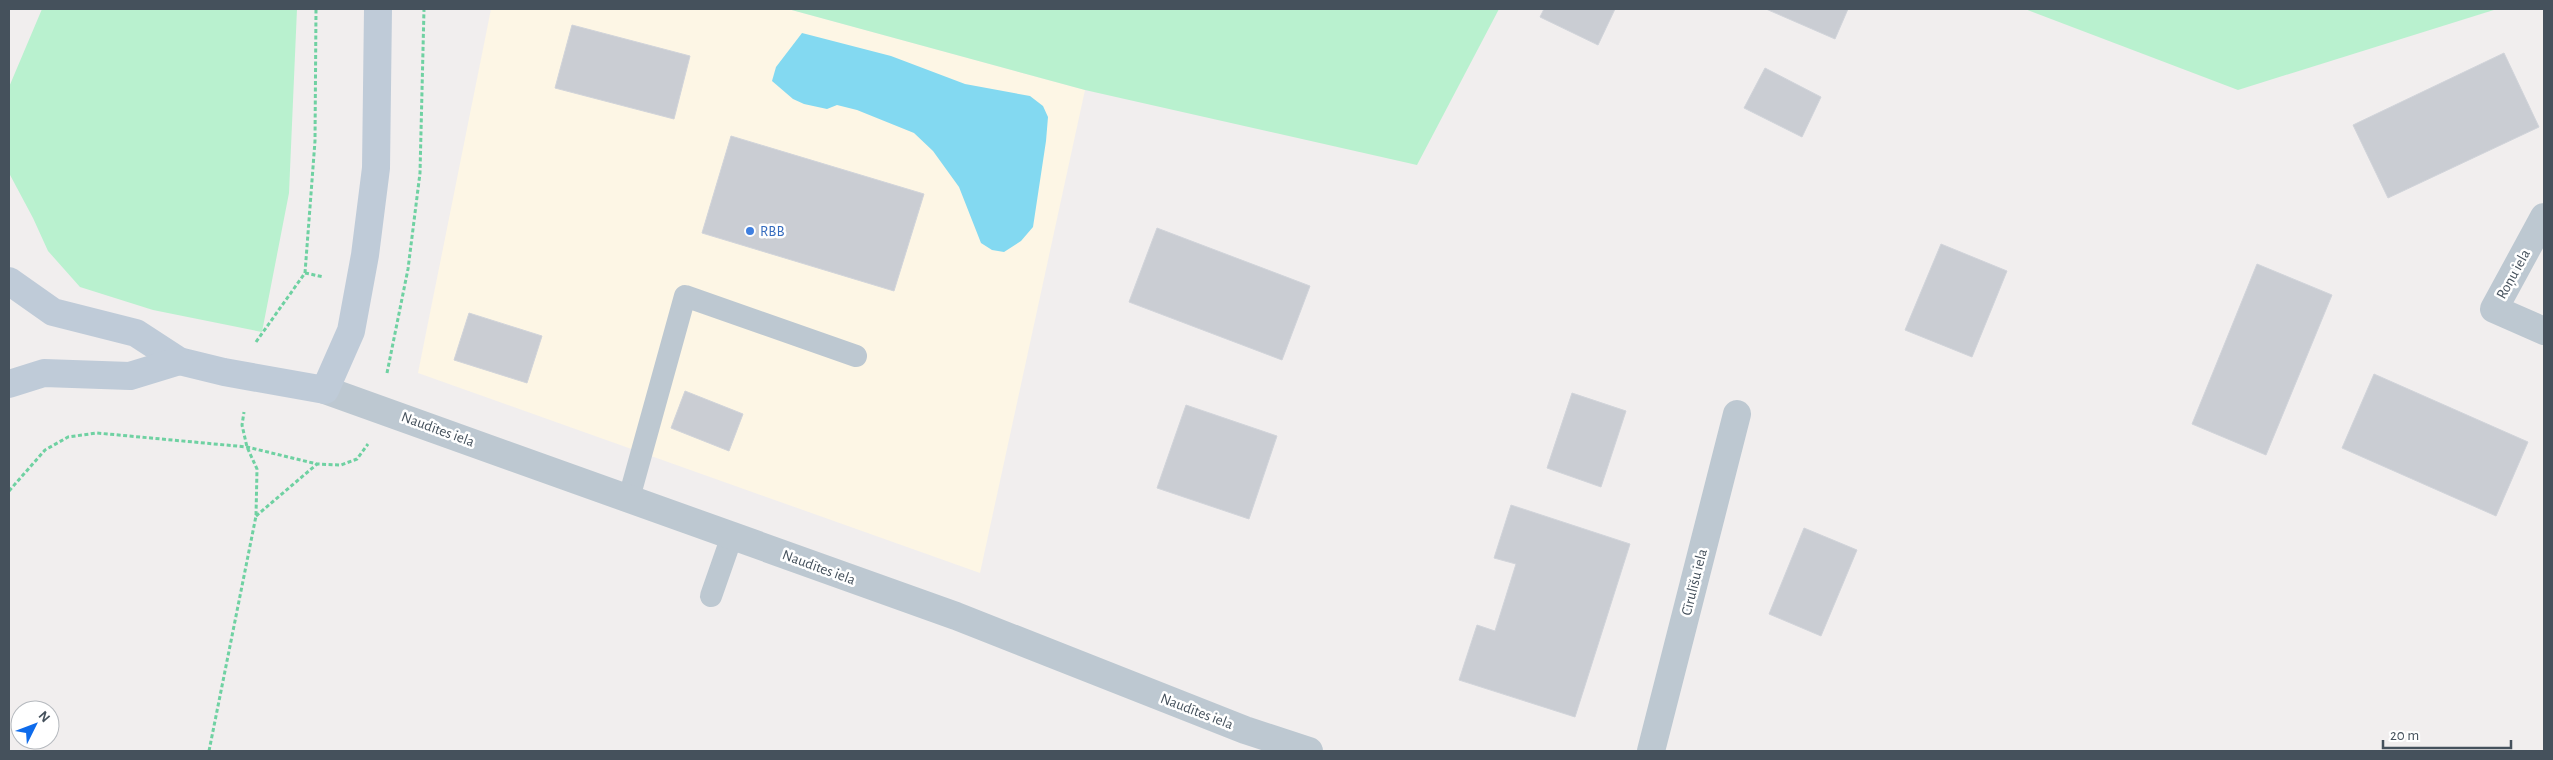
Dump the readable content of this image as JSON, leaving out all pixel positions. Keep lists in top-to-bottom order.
{
  "streets": {
    "street": ["Roņu iela", "Naudītes iela", "Cīrulīšu iela"]
  },
  "places": ["RBB"],
  "scale_bar": "20 m",
  "north": "top right"
}
